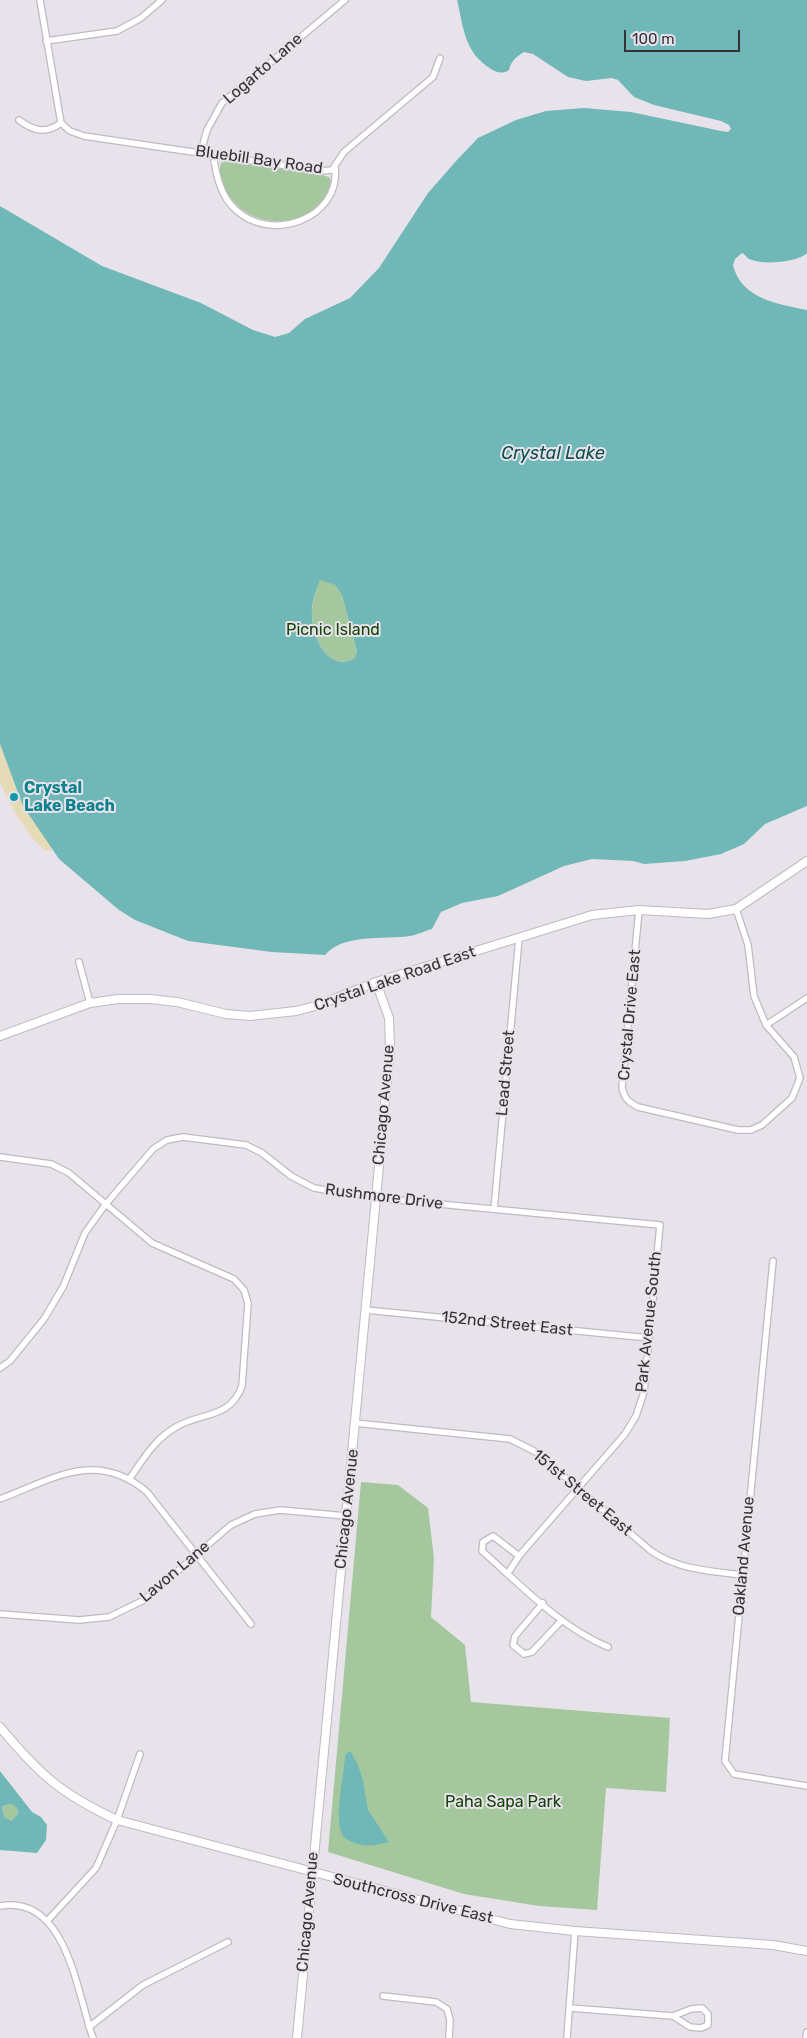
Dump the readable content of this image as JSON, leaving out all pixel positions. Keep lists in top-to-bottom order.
{
  "streets": {
    "street": [
      "Logarto Lane",
      "Bluebill Bay Road",
      "Crystal Lake Road East",
      "Crystal Drive East",
      "Lead Street",
      "Chicago Avenue",
      "Rushmore Drive",
      "Park Avenue South",
      "152nd Street East",
      "151st Street East",
      "Oakland Avenue",
      "Lavon Lane",
      "Southcross Drive East"
    ]
  },
  "crossings": [
    ["Logarto Lane", "Bluebill Bay Road"],
    ["Crystal Lake Road East", "Crystal Drive East"],
    ["Crystal Lake Road East", "Lead Street"],
    ["Crystal Lake Road East", "Chicago Avenue"],
    ["Lead Street", "Rushmore Drive"],
    ["Chicago Avenue", "Rushmore Drive"],
    ["Chicago Avenue", "152nd Street East"],
    ["Chicago Avenue", "151st Street East"],
    ["Chicago Avenue", "Lavon Lane"],
    ["Chicago Avenue", "Southcross Drive East"],
    ["Rushmore Drive", "Park Avenue South"],
    ["Park Avenue South", "152nd Street East"],
    ["Park Avenue South", "151st Street East"],
    ["151st Street East", "Oakland Avenue"]
  ],
  "water": ["Crystal Lake"],
  "parks": ["Picnic Island", "Paha Sapa Park"],
  "places": ["Crystal Lake Beach"],
  "scale_bar": "100 m"
}
